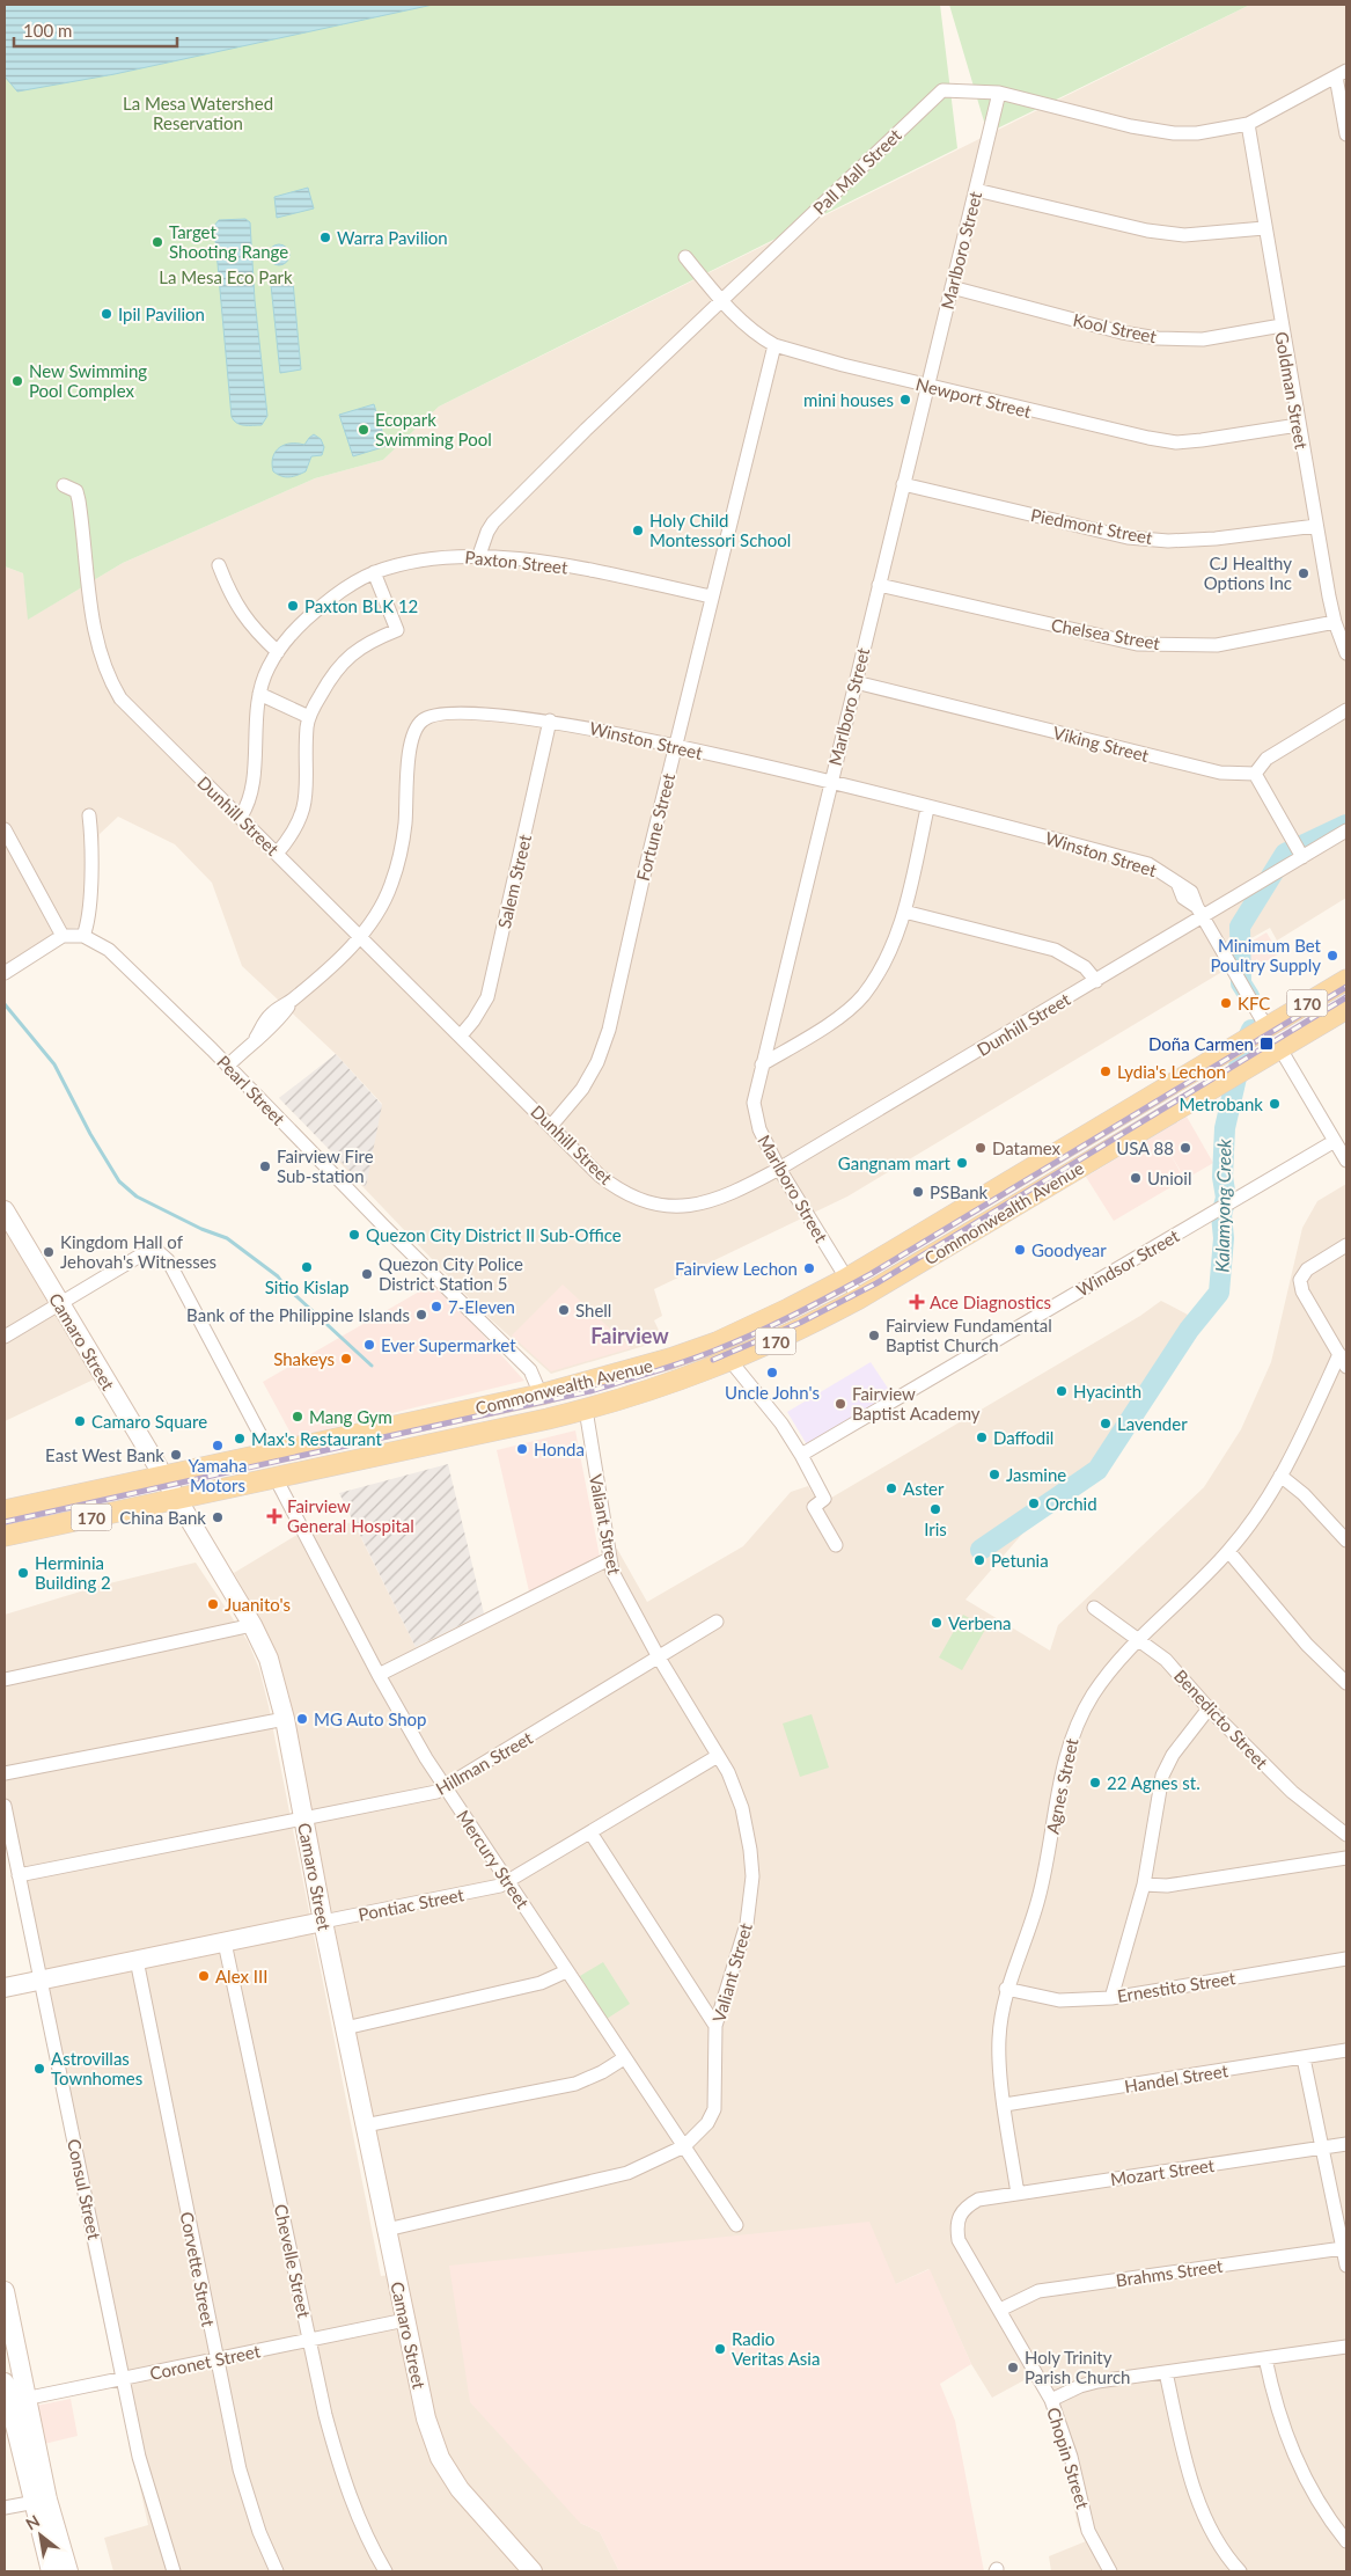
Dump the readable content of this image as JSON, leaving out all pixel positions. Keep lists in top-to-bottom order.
{
  "streets": {
    "main road": ["170", "Commonwealth Avenue"],
    "street": [
      "Pall Mall Street",
      "Marlboro Street",
      "Kool Street",
      "Goldman Street",
      "Newport Street",
      "Piedmont Street",
      "Paxton Street",
      "Chelsea Street",
      "Winston Street",
      "Viking Street",
      "Dunhill Street",
      "Fortune Street",
      "Salem Street",
      "Pearl Street",
      "Windsor Street",
      "Camaro Street",
      "Valiant Street",
      "Benedicto Street",
      "Hillman Street",
      "Agnes Street",
      "Mercury Street",
      "Pontiac Street",
      "Ernestito Street",
      "Handel Street",
      "Mozart Street",
      "Consul Street",
      "Chevelle Street",
      "Corvette Street",
      "Brahms Street",
      "Coronet Street",
      "Chopin Street"
    ]
  },
  "crossings": [
    ["Pall Mall Street", "Marlboro Street"],
    ["Pall Mall Street", "Goldman Street"],
    ["Pall Mall Street", "Newport Street"],
    ["Pall Mall Street", "Paxton Street"],
    ["Marlboro Street", "Kool Street"],
    ["Marlboro Street", "Newport Street"],
    ["Marlboro Street", "Piedmont Street"],
    ["Marlboro Street", "Chelsea Street"],
    ["Marlboro Street", "Winston Street"],
    ["Marlboro Street", "Viking Street"],
    ["Marlboro Street", "Dunhill Street"],
    ["Marlboro Street", "Commonwealth Avenue"],
    ["Kool Street", "Goldman Street"],
    ["Goldman Street", "Newport Street"],
    ["Goldman Street", "Piedmont Street"],
    ["Goldman Street", "Chelsea Street"],
    ["Newport Street", "Fortune Street"],
    ["Paxton Street", "Dunhill Street"],
    ["Paxton Street", "Fortune Street"],
    ["Winston Street", "Dunhill Street"],
    ["Winston Street", "Fortune Street"],
    ["Winston Street", "Salem Street"],
    ["Winston Street", "Pearl Street"],
    ["Winston Street", "Commonwealth Avenue"],
    ["Dunhill Street", "Fortune Street"],
    ["Dunhill Street", "Salem Street"],
    ["Pearl Street", "Commonwealth Avenue"],
    ["Commonwealth Avenue", "Camaro Street"],
    ["Commonwealth Avenue", "Valiant Street"],
    ["Commonwealth Avenue", "Mercury Street"],
    ["Camaro Street", "Valiant Street"],
    ["Camaro Street", "Hillman Street"],
    ["Camaro Street", "Pontiac Street"],
    ["Camaro Street", "Coronet Street"],
    ["Valiant Street", "Hillman Street"],
    ["Valiant Street", "Mercury Street"],
    ["Valiant Street", "Pontiac Street"],
    ["Benedicto Street", "Agnes Street"],
    ["Hillman Street", "Mercury Street"],
    ["Hillman Street", "Consul Street"],
    ["Agnes Street", "Ernestito Street"],
    ["Agnes Street", "Handel Street"],
    ["Agnes Street", "Mozart Street"],
    ["Mercury Street", "Pontiac Street"],
    ["Pontiac Street", "Consul Street"],
    ["Pontiac Street", "Chevelle Street"],
    ["Pontiac Street", "Corvette Street"],
    ["Mozart Street", "Chopin Street"],
    ["Consul Street", "Coronet Street"],
    ["Chevelle Street", "Coronet Street"],
    ["Corvette Street", "Coronet Street"],
    ["Brahms Street", "Chopin Street"]
  ],
  "districts": ["Fairview"],
  "water": ["Kalamyong Creek"],
  "parks": ["La Mesa Watershed Reservation", "La Mesa Eco Park"],
  "places": {
    "other": [
      "Warra Pavilion",
      "Target Shooting Range",
      "Ipil Pavilion",
      "New Swimming Pool Complex",
      "mini houses",
      "Ecopark Swimming Pool",
      "Holy Child Montessori School",
      "CJ Healthy Options Inc",
      "Paxton BLK 12",
      "Minimum Bet Poultry Supply",
      "KFC",
      "Lydia's Lechon",
      "Metrobank",
      "Datamex",
      "USA 88",
      "Gangnam mart",
      "Fairview Fire Sub-station",
      "Unioil",
      "PSBank",
      "Quezon City District II Sub-Office",
      "Goodyear",
      "Kingdom Hall of Jehovah's Witnesses",
      "Sitio Kislap",
      "Fairview Lechon",
      "Quezon City Police District Station 5",
      "7-Eleven",
      "Shell",
      "Bank of the Philippine Islands",
      "Fairview Fundamental Baptist Church",
      "Ever Supermarket",
      "Shakeys",
      "Uncle John's",
      "Hyacinth",
      "Fairview Baptist Academy",
      "Mang Gym",
      "Camaro Square",
      "Lavender",
      "Daffodil",
      "Max's Restaurant",
      "Yamaha Motors",
      "Honda",
      "East West Bank",
      "Jasmine",
      "Aster",
      "Orchid",
      "Iris",
      "China Bank",
      "Petunia",
      "Herminia Building 2",
      "Juanito's",
      "Verbena",
      "MG Auto Shop",
      "22 Agnes st.",
      "Alex III",
      "Astrovillas Townhomes",
      "Radio Veritas Asia",
      "Holy Trinity Parish Church"
    ],
    "transit": ["Doña Carmen"],
    "health": ["Ace Diagnostics", "Fairview General Hospital"]
  },
  "scale_bar": "100 m",
  "north": "top left"
}
